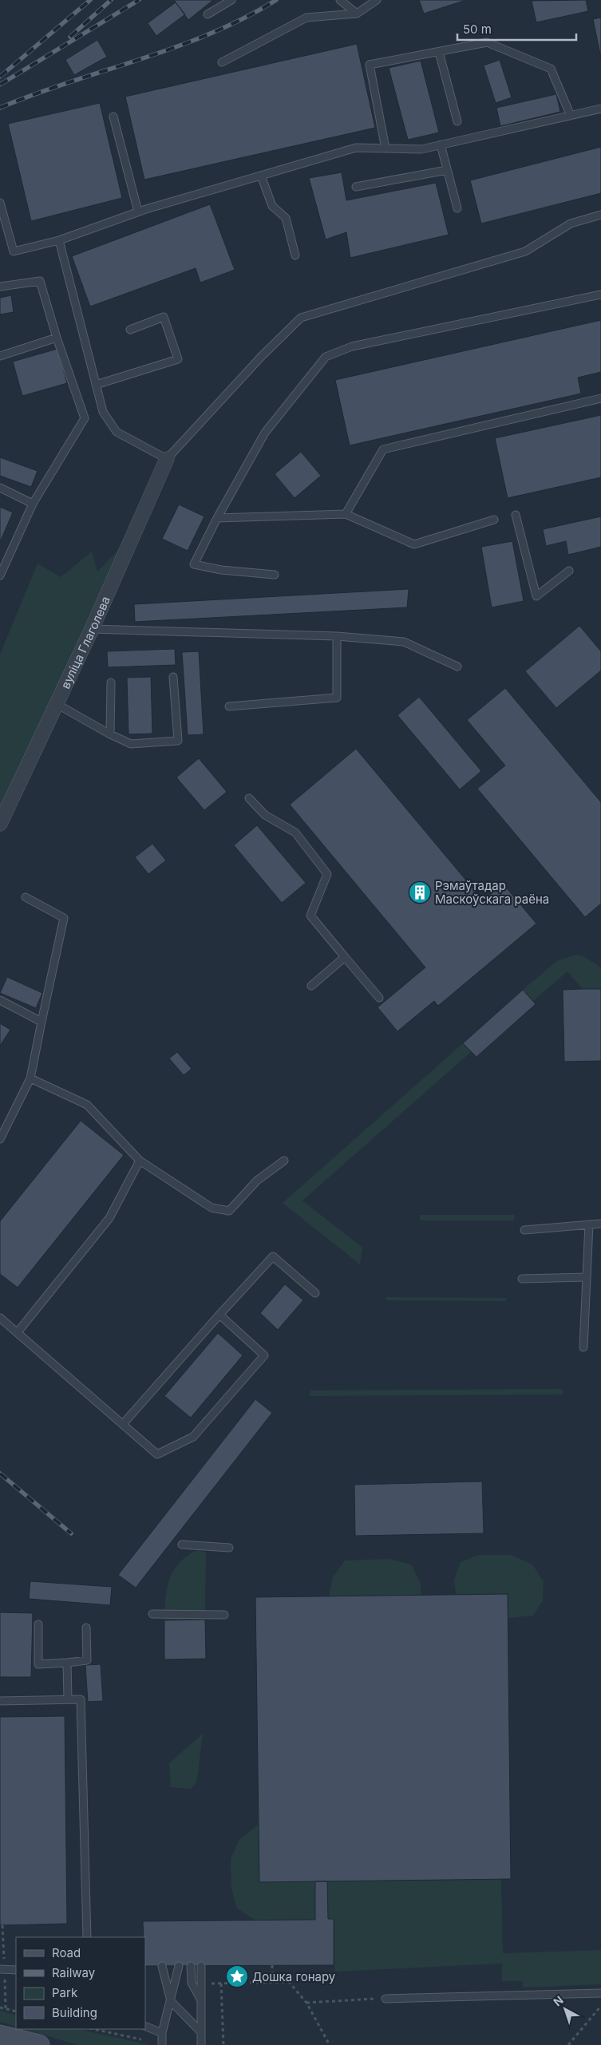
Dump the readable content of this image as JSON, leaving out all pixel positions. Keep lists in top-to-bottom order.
{
  "streets": {
    "street": ["вуліца Глаголева"]
  },
  "places": {
    "building": ["Рэмаўтадар Маскоўскага раёна"],
    "place": ["Дошка гонару"]
  },
  "legend": [
    "Road",
    "Railway",
    "Park",
    "Building"
  ],
  "scale_bar": "50 m",
  "north": "top left"
}
